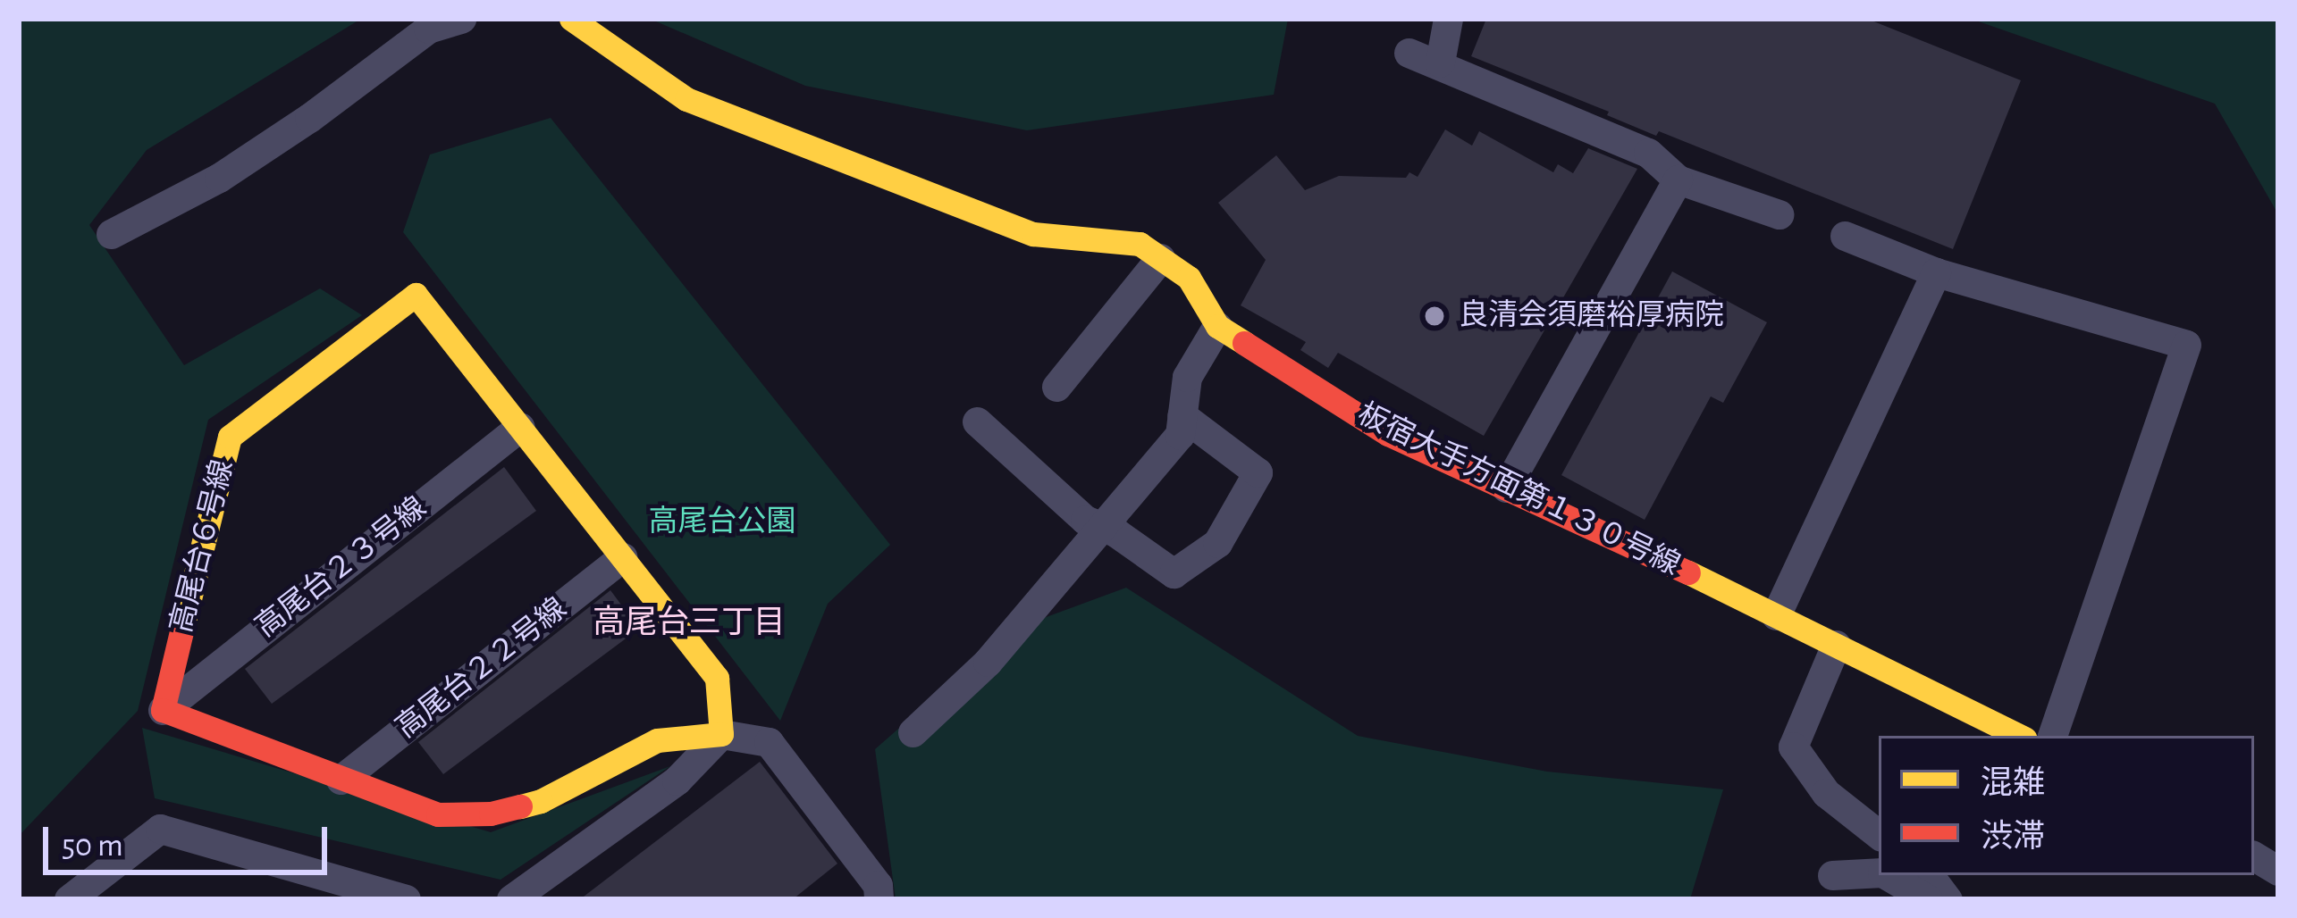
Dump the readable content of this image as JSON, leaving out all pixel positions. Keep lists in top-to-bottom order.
{
  "streets": {
    "street": [
      "板宿大手方面第１３０号線",
      "高尾台６号線",
      "高尾台２３号線",
      "高尾台２２号線"
    ]
  },
  "crossings": [
    ["高尾台６号線", "高尾台２３号線"],
    ["高尾台６号線", "高尾台２２号線"]
  ],
  "districts": ["高尾台三丁目"],
  "parks": ["高尾台公園"],
  "places": ["良清会須磨裕厚病院"],
  "legend": ["混雑", "渋滞"],
  "scale_bar": "50 m"
}
